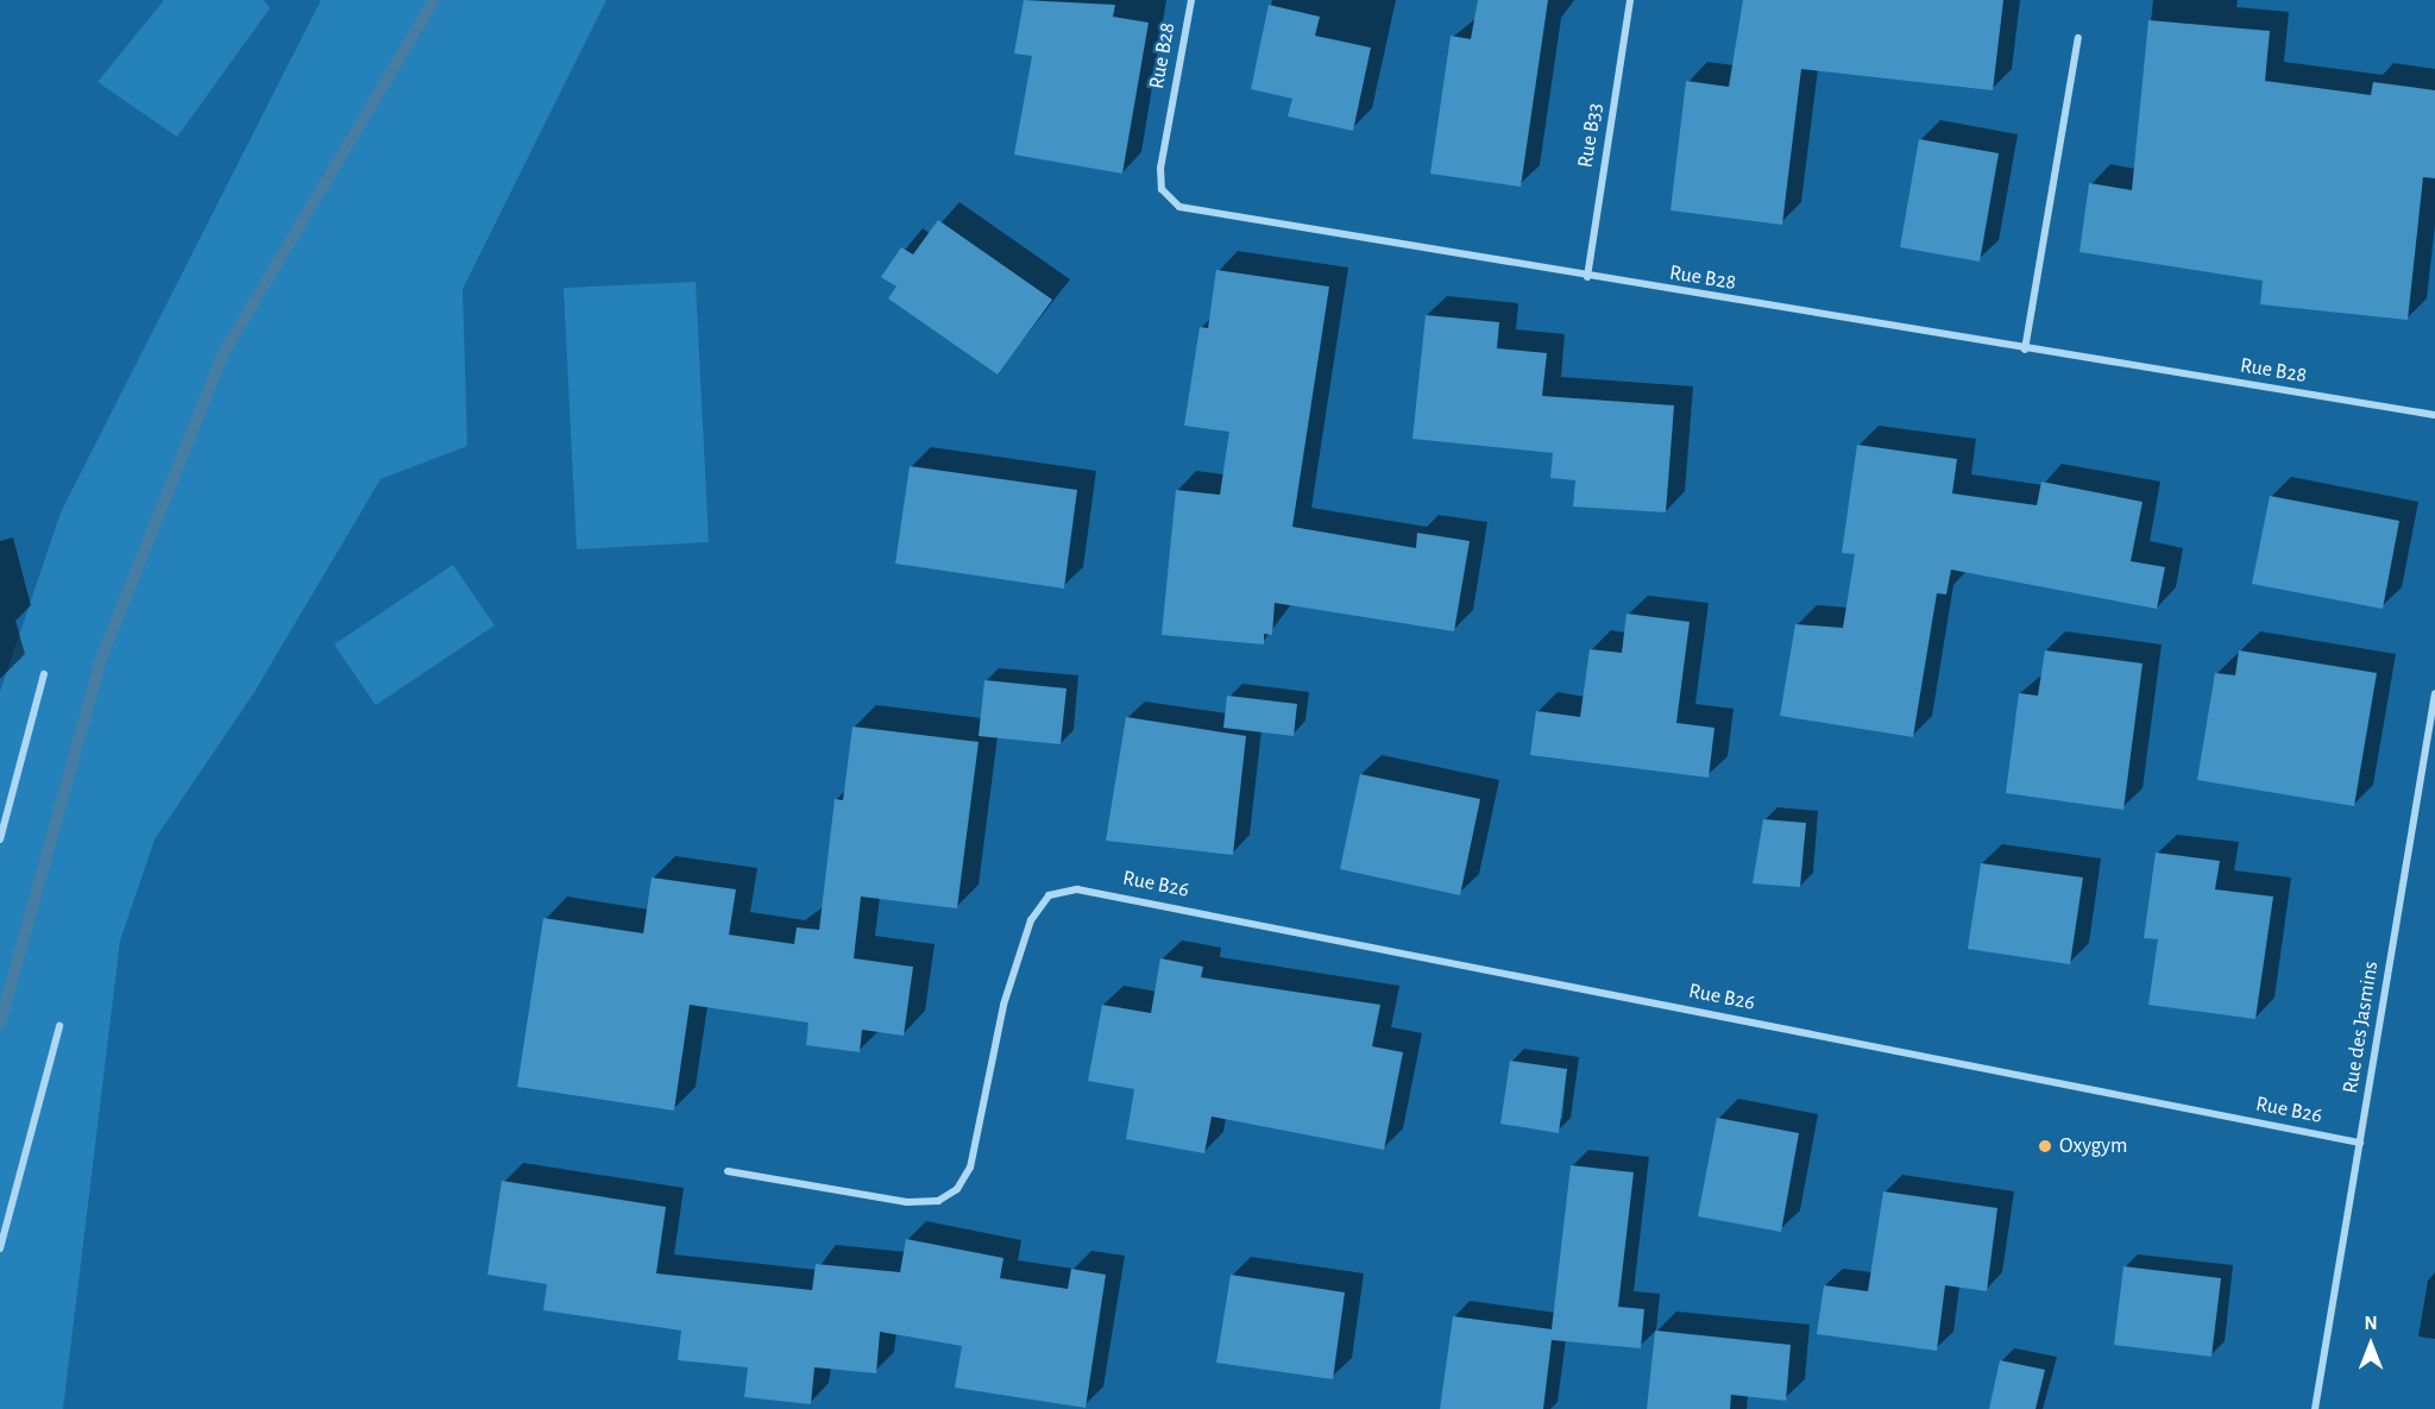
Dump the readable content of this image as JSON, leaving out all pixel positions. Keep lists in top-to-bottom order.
{
  "streets": {
    "street": [
      "Rue B28",
      "Rue B33",
      "Rue B26",
      "Rue des Jasmins"
    ]
  },
  "crossings": [
    ["Rue B28", "Rue B33"],
    ["Rue B26", "Rue des Jasmins"]
  ],
  "places": ["Oxygym"],
  "north": "top"
}
